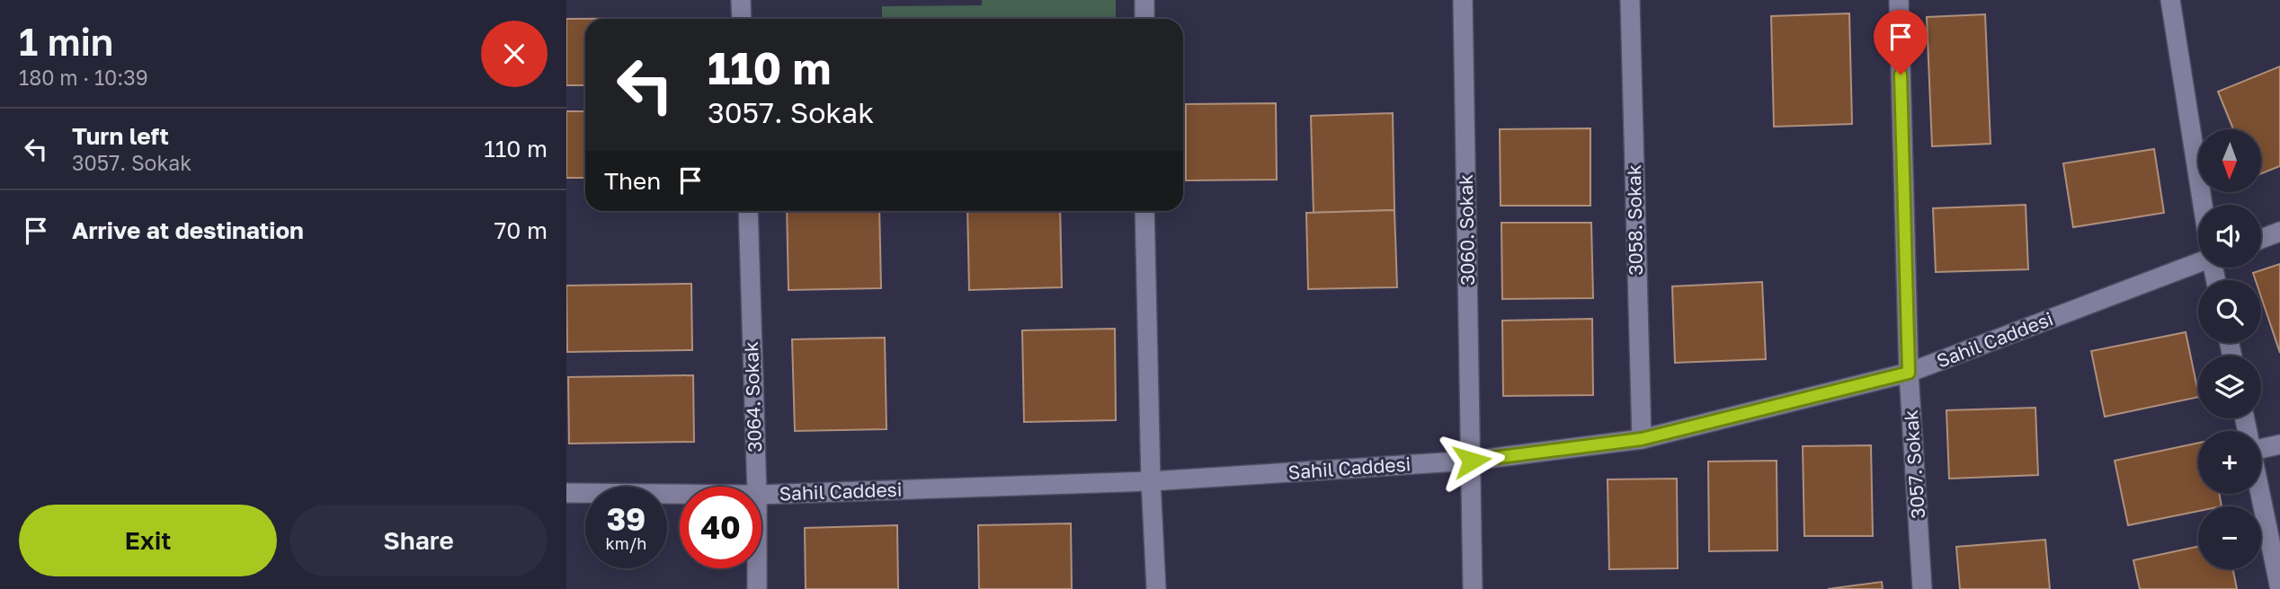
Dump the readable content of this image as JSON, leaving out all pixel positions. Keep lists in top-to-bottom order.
{
  "streets": {
    "street": [
      "3058. Sokak",
      "3060. Sokak",
      "Sahil Caddesi",
      "3064. Sokak",
      "3057. Sokak"
    ]
  },
  "crossings": [
    ["3058. Sokak", "Sahil Caddesi"],
    ["3060. Sokak", "Sahil Caddesi"],
    ["Sahil Caddesi", "3057. Sokak"]
  ],
  "north": "bottom",
  "page": {
    "heading": ["1 min", "180 m · 10:39"],
    "turn": ["110 m", "3057. Sokak"],
    "list": [
      {
        "name": "Turn left",
        "note": "3057. Sokak",
        "value": "110 m"
      },
      {
        "name": "Arrive at destination",
        "value": "70 m"
      }
    ],
    "map_buttons": ["+", "−"],
    "then": "Then",
    "speed": "39 km/h",
    "limit": "40",
    "buttons": ["Exit", "Share"]
  }
}
